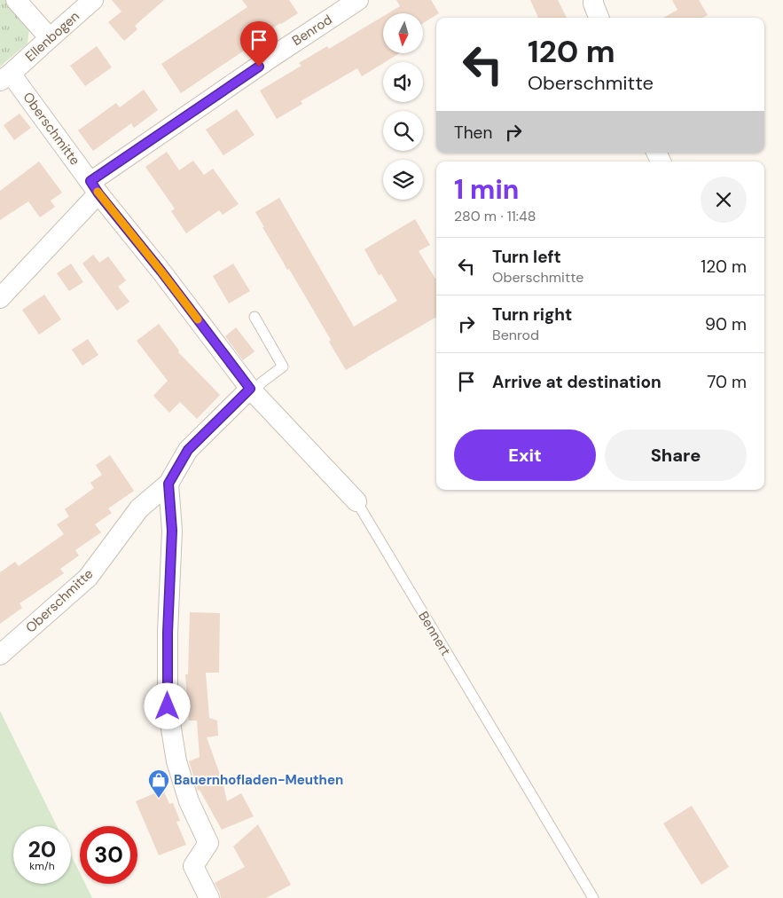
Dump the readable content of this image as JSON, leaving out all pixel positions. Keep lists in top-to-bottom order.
{
  "streets": {
    "street": [
      "Benrod",
      "Ellenbogen",
      "Oberschmitte",
      "Bennert"
    ]
  },
  "crossings": [
    ["Benrod", "Oberschmitte"],
    ["Ellenbogen", "Oberschmitte"],
    ["Oberschmitte", "Bennert"]
  ],
  "places": {
    "shop": ["Bauernhofladen-Meuthen"]
  },
  "north": "bottom",
  "page": {
    "turn": ["120 m", "Oberschmitte"],
    "then": "Then",
    "heading": ["1 min", "280 m · 11:48"],
    "list": [
      {
        "name": "Turn left",
        "note": "Oberschmitte",
        "value": "120 m"
      },
      {
        "name": "Turn right",
        "note": "Benrod",
        "value": "90 m"
      },
      {
        "name": "Arrive at destination",
        "value": "70 m"
      }
    ],
    "buttons": ["Exit", "Share"],
    "speed": "20 km/h",
    "limit": "30"
  }
}
